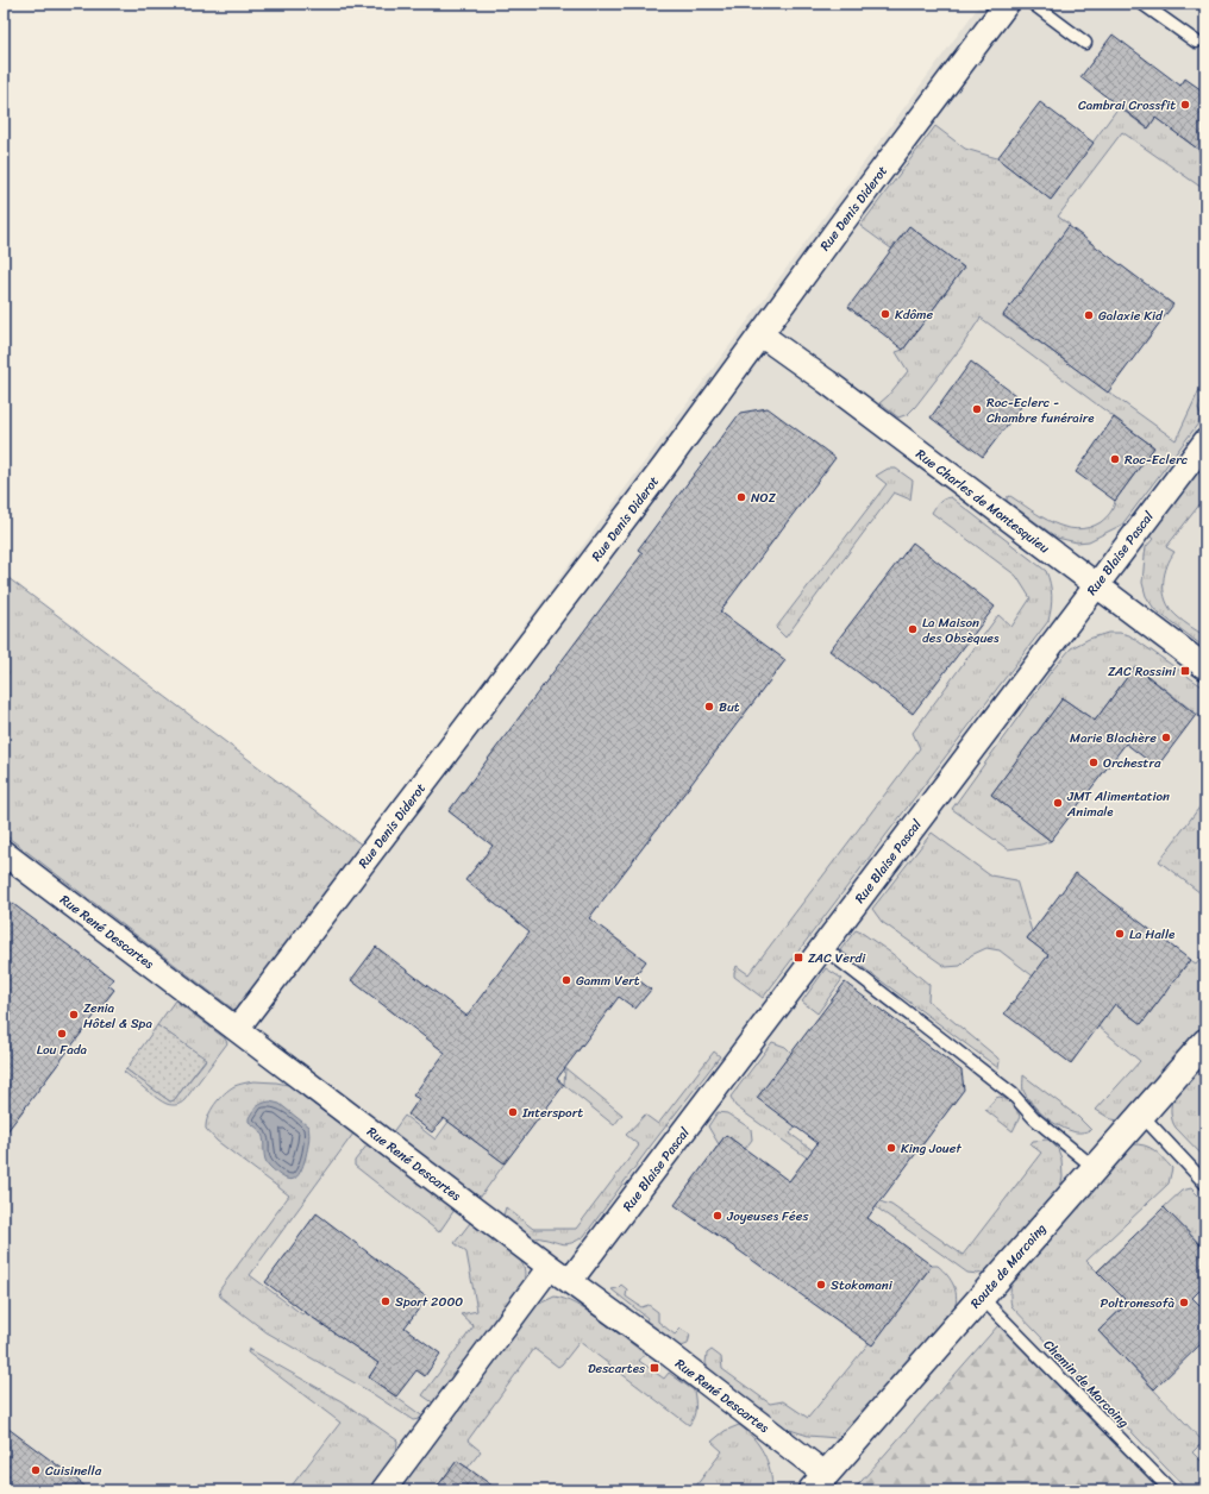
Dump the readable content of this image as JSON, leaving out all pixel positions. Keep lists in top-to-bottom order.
{
  "streets": {
    "street": [
      "Rue Denis Diderot",
      "Rue Charles de Montesquieu",
      "Rue Blaise Pascal",
      "Rue René Descartes",
      "Route de Marcoing"
    ],
    "lane": ["Chemin de Marcoing"]
  },
  "crossings": [
    ["Rue Denis Diderot", "Rue Charles de Montesquieu"],
    ["Rue Denis Diderot", "Rue René Descartes"],
    ["Rue Charles de Montesquieu", "Rue Blaise Pascal"],
    ["Rue Blaise Pascal", "Rue René Descartes"],
    ["Rue René Descartes", "Route de Marcoing"],
    ["Route de Marcoing", "Chemin de Marcoing"]
  ],
  "places": {
    "other": [
      "Cambrai Crossfit",
      "Kdôme",
      "Galaxie Kid",
      "Roc-Eclerc - Chambre funéraire",
      "Roc-Eclerc",
      "NOZ",
      "La Maison des Obsèques",
      "But",
      "Marie Blachère",
      "Orchestra",
      "JMT Alimentation Animale",
      "La Halle",
      "Gamm Vert",
      "Zenia Hôtel & Spa",
      "Lou Fada",
      "Intersport",
      "King Jouet",
      "Joyeuses Fées",
      "Stokomani",
      "Sport 2000",
      "Poltronesofà",
      "Cuisinella"
    ],
    "transit": ["ZAC Rossini", "ZAC Verdi", "Descartes"]
  }
}
